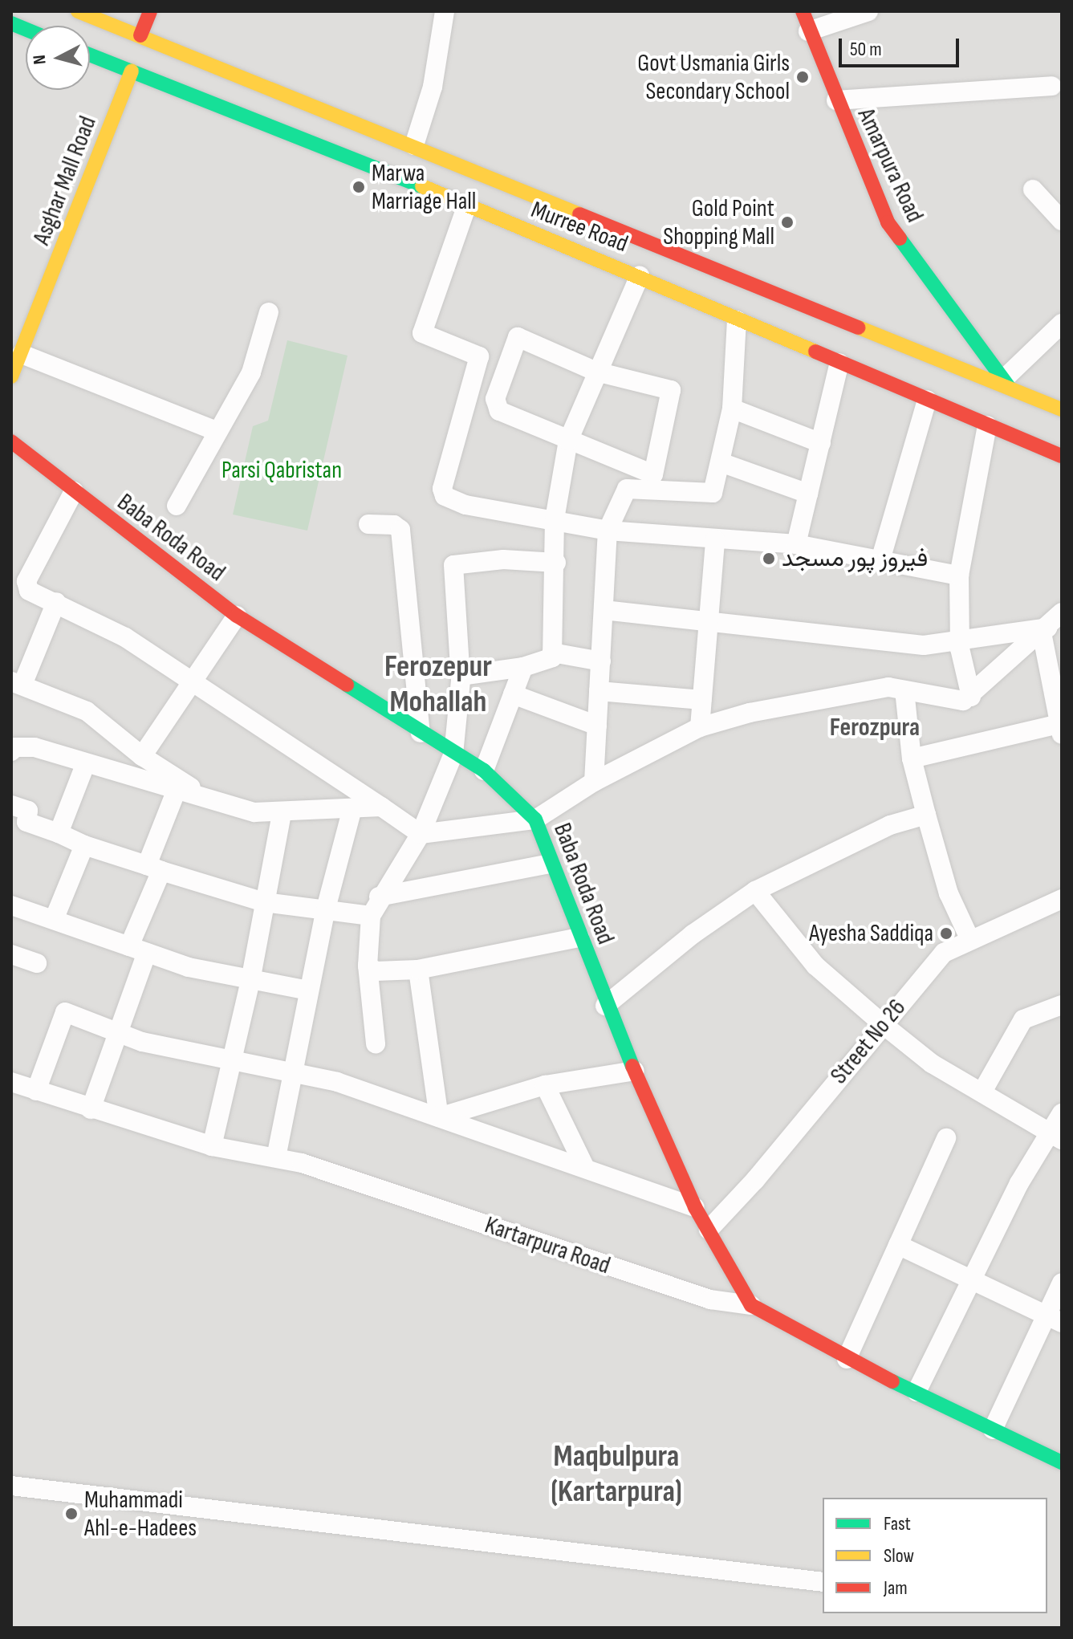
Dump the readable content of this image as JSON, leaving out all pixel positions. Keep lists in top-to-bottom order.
{
  "streets": {
    "main road": [
      "Amarpura Road",
      "Asghar Mall Road",
      "Murree Road",
      "Baba Roda Road",
      "Kartarpura Road"
    ],
    "street": ["Street No 26"]
  },
  "crossings": [
    ["Amarpura Road", "Murree Road"],
    ["Asghar Mall Road", "Murree Road"],
    ["Baba Roda Road", "Street No 26"],
    ["Baba Roda Road", "Kartarpura Road"]
  ],
  "districts": ["Ferozepur Mohallah", "Ferozpura", "Maqbulpura (Kartarpura)"],
  "parks": ["Parsi Qabristan"],
  "places": [
    "Govt Usmania Girls Secondary School",
    "Marwa Marriage Hall",
    "Gold Point Shopping Mall",
    "فیروز پور مسجد",
    "Ayesha Saddiqa",
    "Muhammadi Ahl-e-Hadees"
  ],
  "legend": ["Fast", "Slow", "Jam"],
  "scale_bar": "50 m",
  "north": "left"
}
